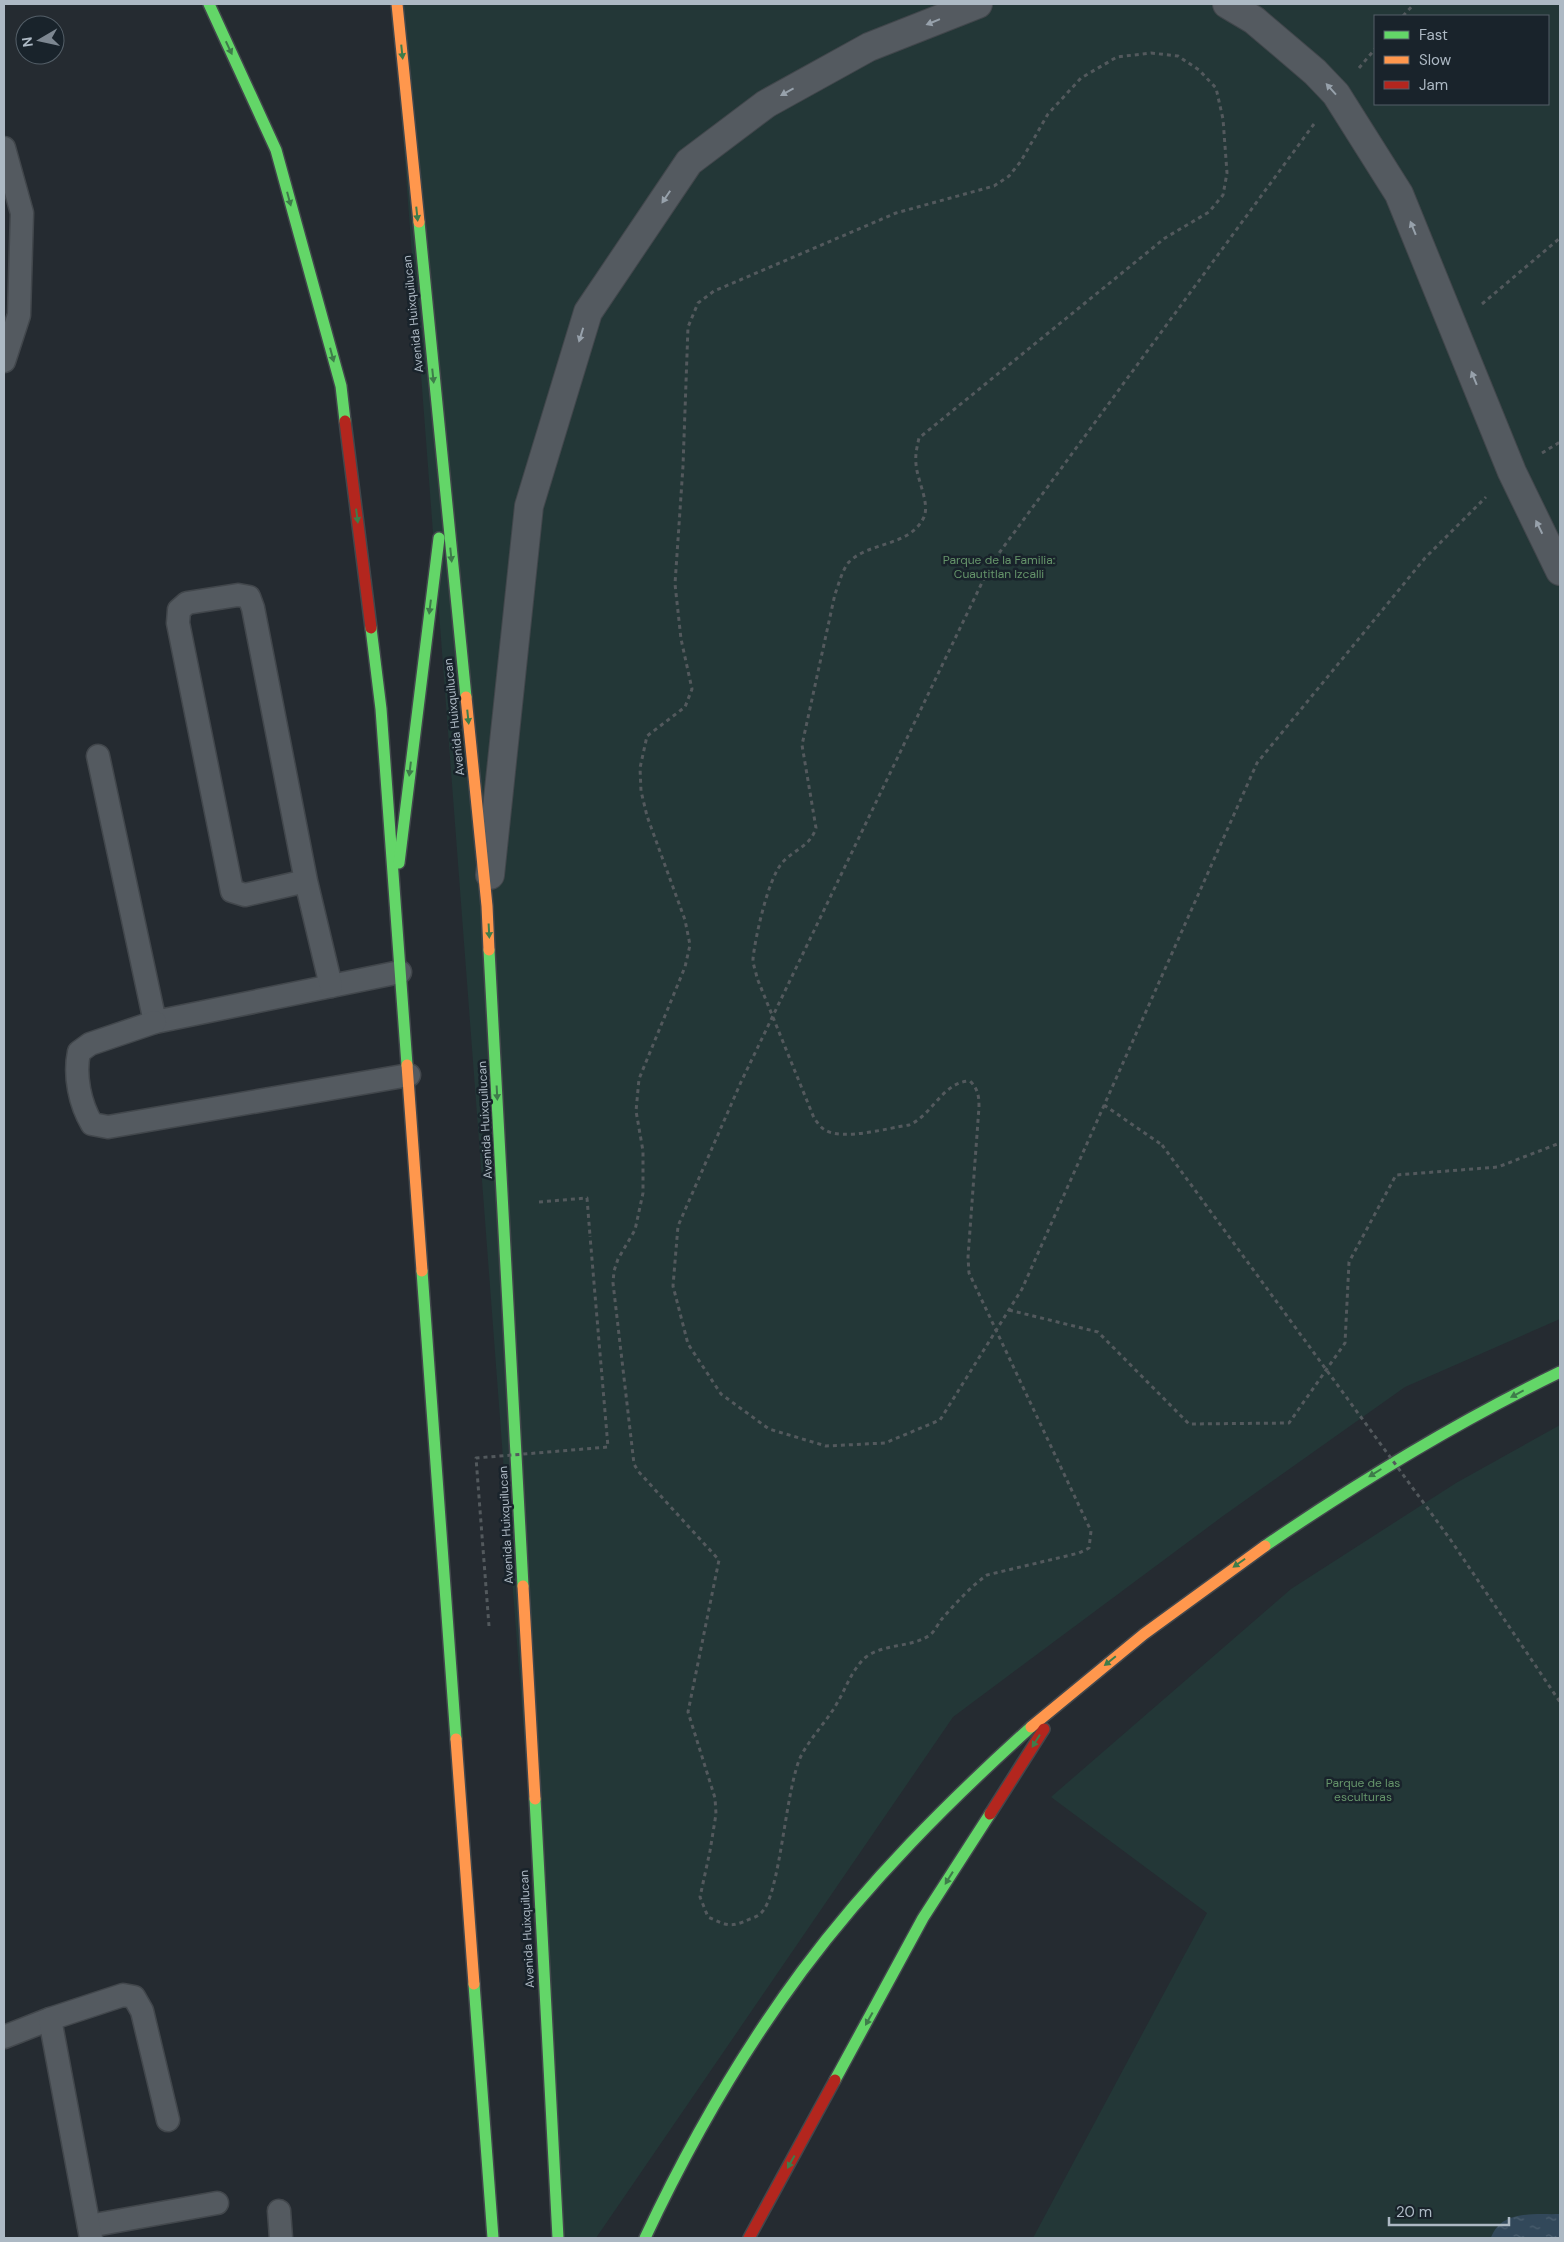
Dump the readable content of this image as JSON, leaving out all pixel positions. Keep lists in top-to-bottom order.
{
  "streets": {
    "main road": ["Avenida Huixquilucan"]
  },
  "parks": ["Parque de la Familia: Cuautitlan Izcalli", "Parque de las esculturas"],
  "legend": ["Fast", "Slow", "Jam"],
  "scale_bar": "20 m",
  "north": "left"
}
